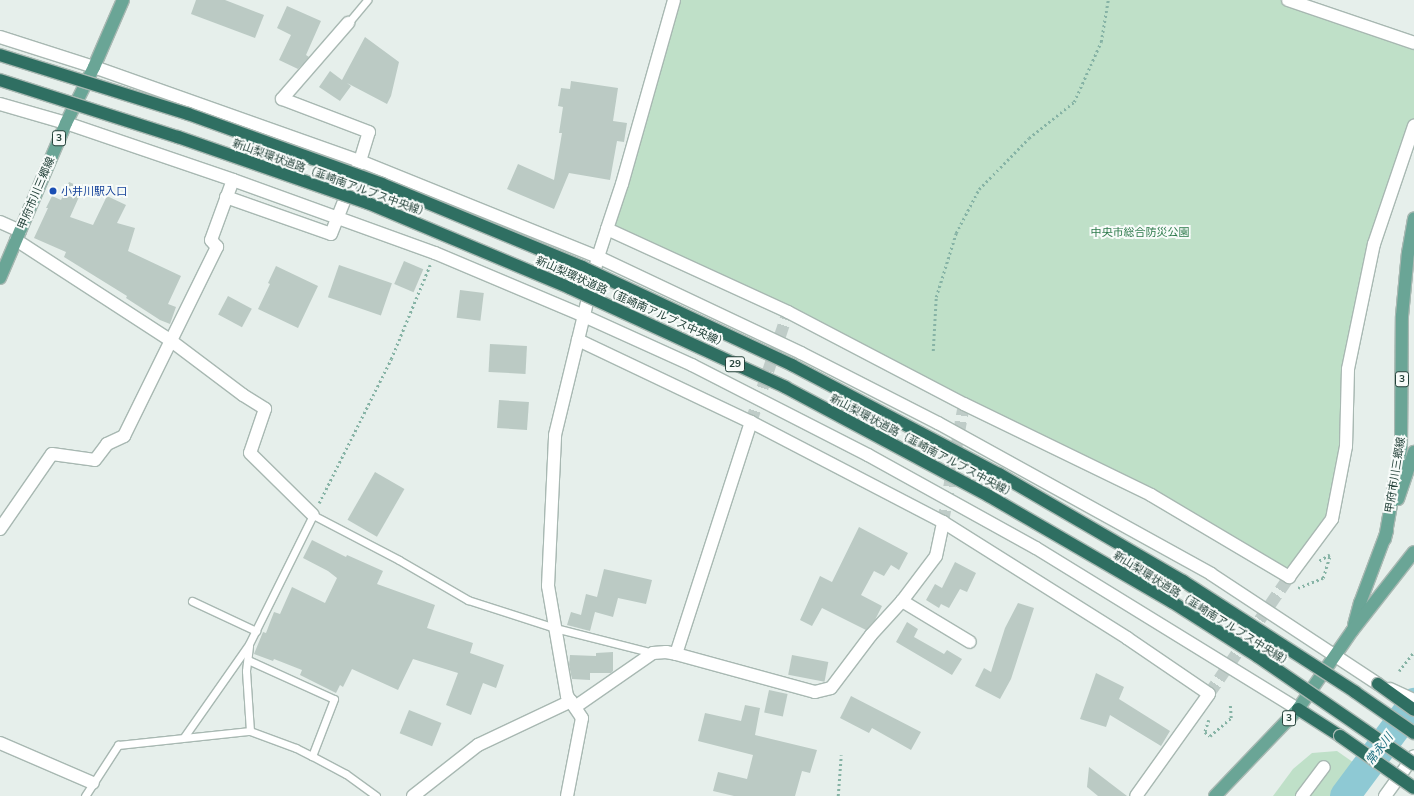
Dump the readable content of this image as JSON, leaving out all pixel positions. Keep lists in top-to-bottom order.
{
  "streets": {
    "highway": ["新山梨環状道路（韮崎南アルプス中央線）", "29"],
    "main road": ["3", "甲府市川三郷線"]
  },
  "water": ["常永川"],
  "parks": ["中央市総合防災公園"],
  "places": ["小井川駅入口"]
}
